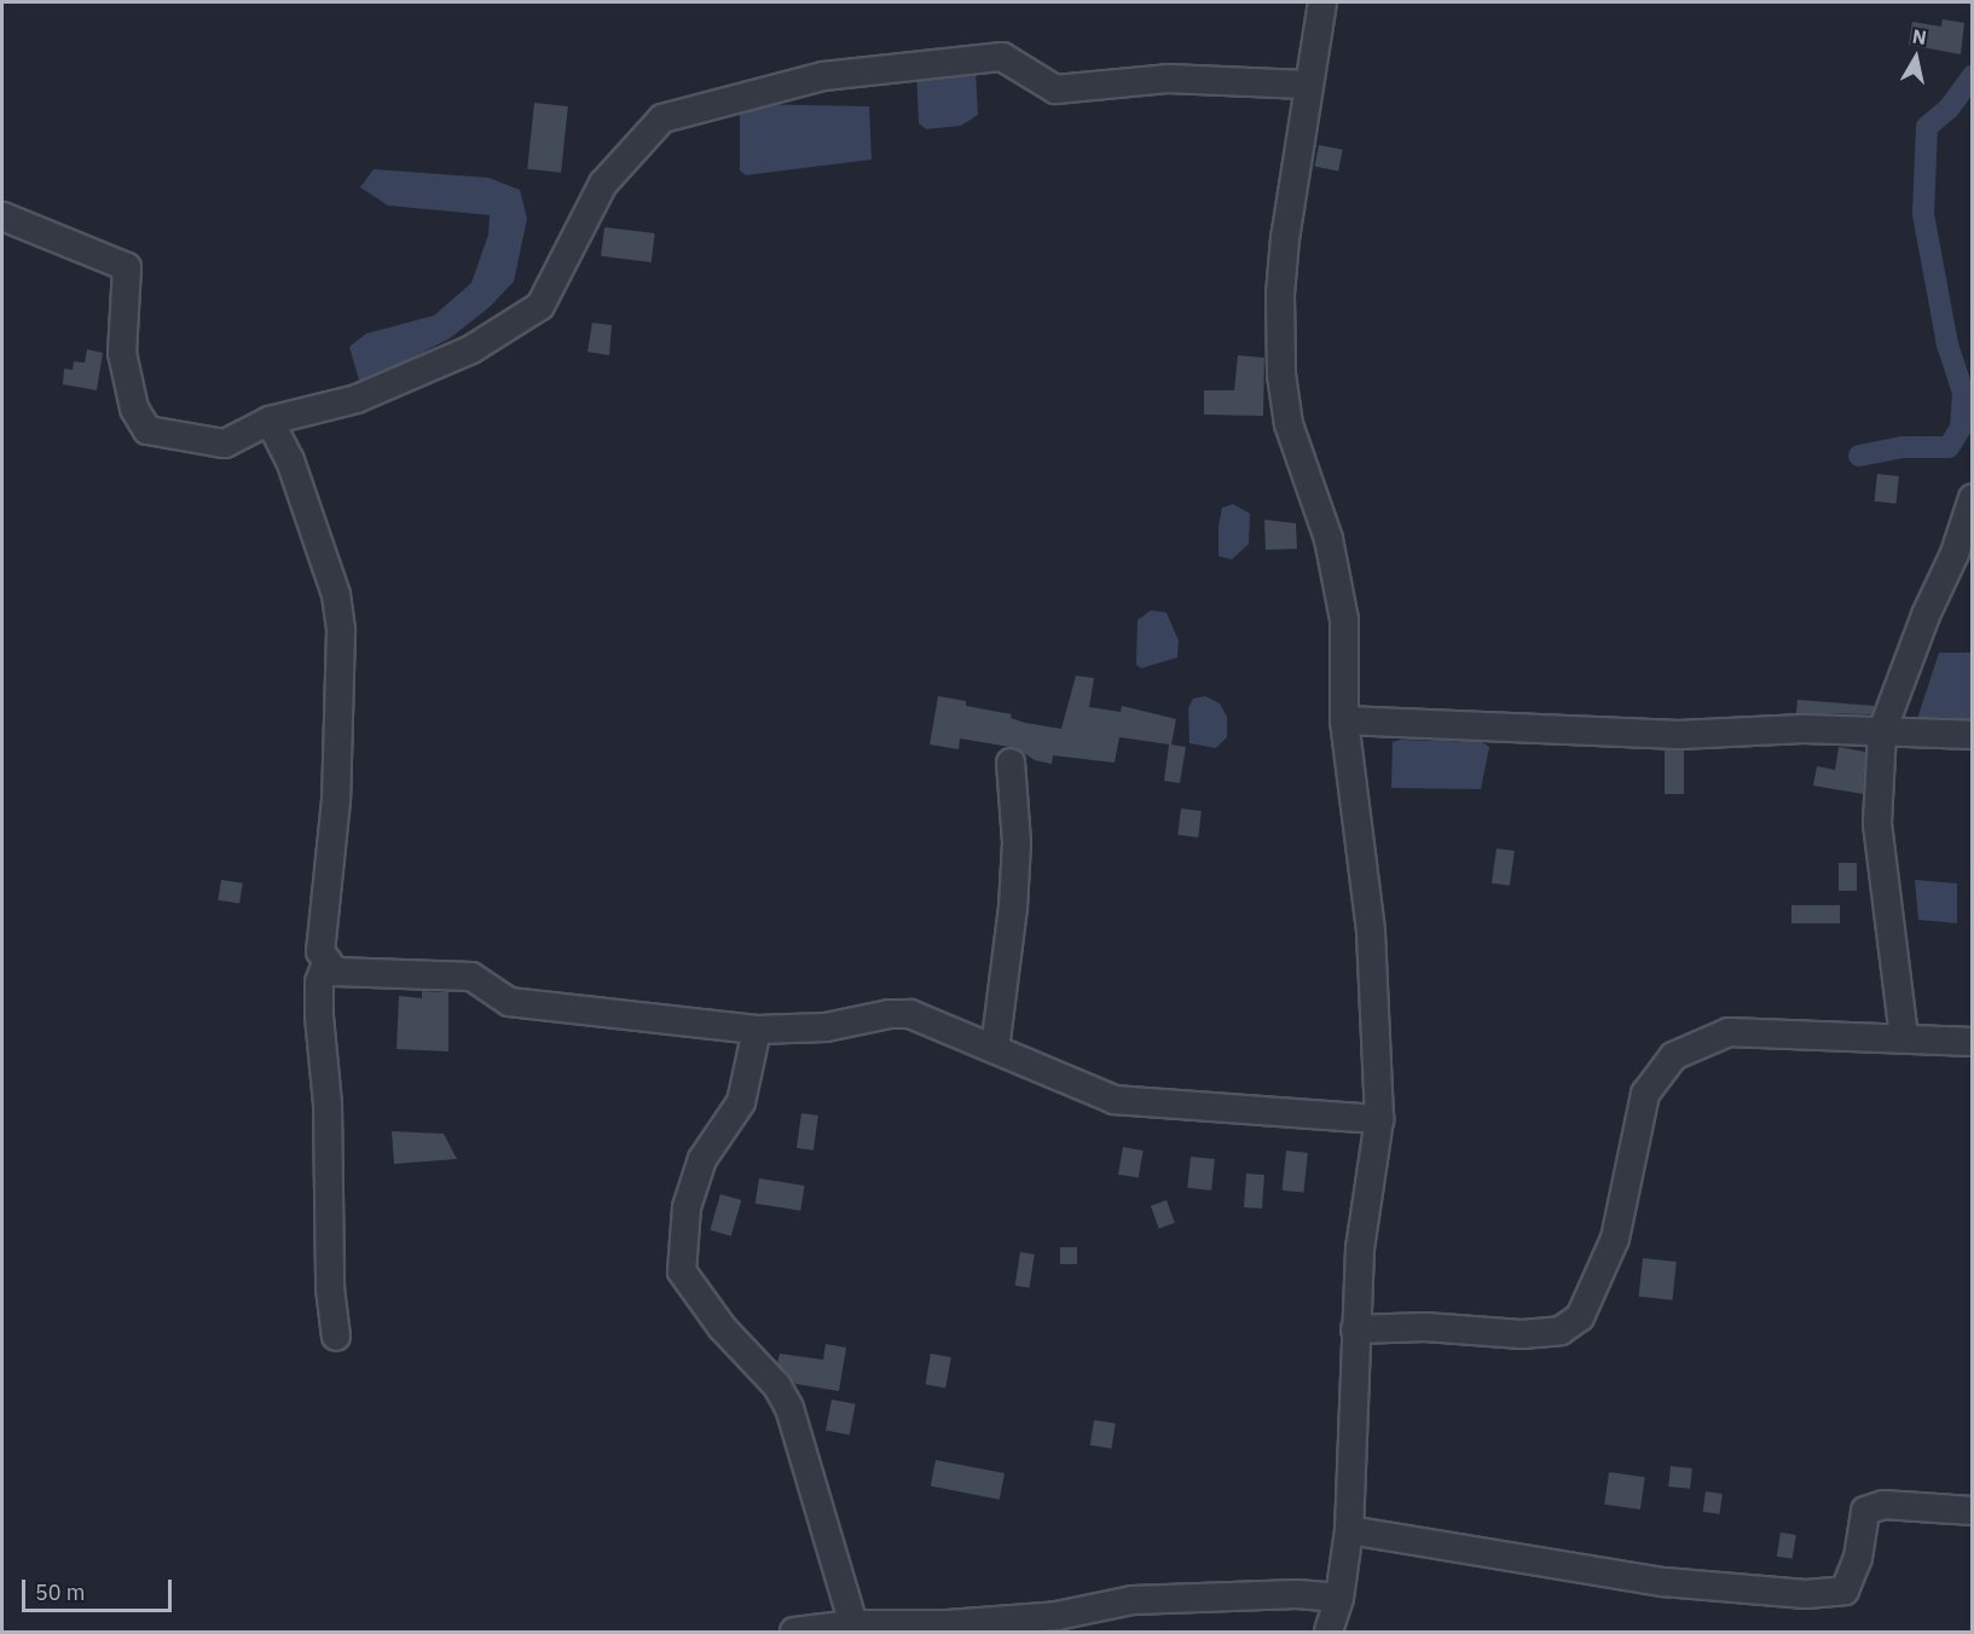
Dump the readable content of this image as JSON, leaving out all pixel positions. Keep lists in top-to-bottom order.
{
  "scale_bar": "50 m",
  "north": "top"
}
